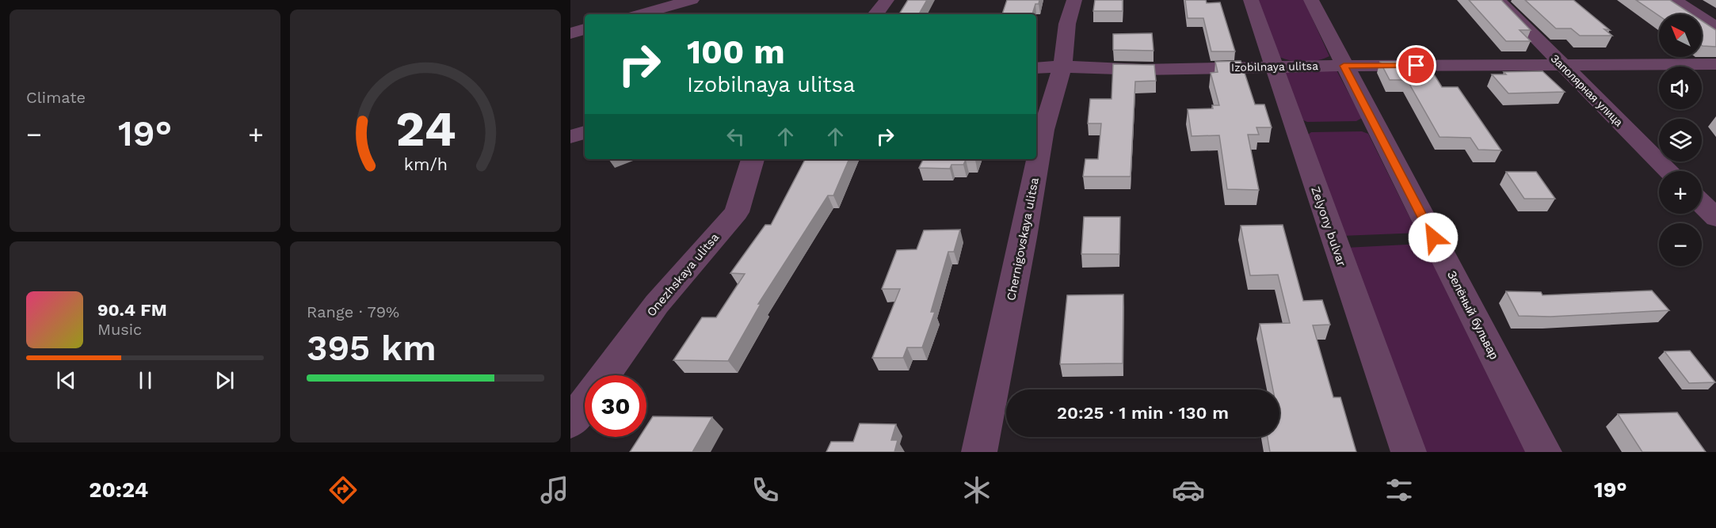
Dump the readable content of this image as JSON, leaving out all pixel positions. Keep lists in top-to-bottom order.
{
  "streets": {
    "street": [
      "Izobilnaya ulitsa",
      "Заполярная улица",
      "Zelyony bulvar",
      "Chernigovskaya ulitsa",
      "Onezhskaya ulitsa",
      "Зелёный бульвар"
    ]
  },
  "crossings": [
    ["Izobilnaya ulitsa", "Заполярная улица"],
    ["Izobilnaya ulitsa", "Zelyony bulvar"],
    ["Izobilnaya ulitsa", "Chernigovskaya ulitsa"],
    ["Izobilnaya ulitsa", "Зелёный бульвар"]
  ],
  "north": "top left",
  "page": {
    "tile": [
      "Climate",
      ["Range · 79%", "395 km"]
    ],
    "map_buttons": ["+", "−"],
    "turn": ["100 m", "Izobilnaya ulitsa"],
    "heat": ["−", "19°", "+"],
    "song": ["90.4 FM", "Music"],
    "limit": "30",
    "trip": "20:25 · 1 min · 130 m",
    "tabs": ["20:24", "19°"],
    "gauge": ["24", "km/h"]
  }
}
